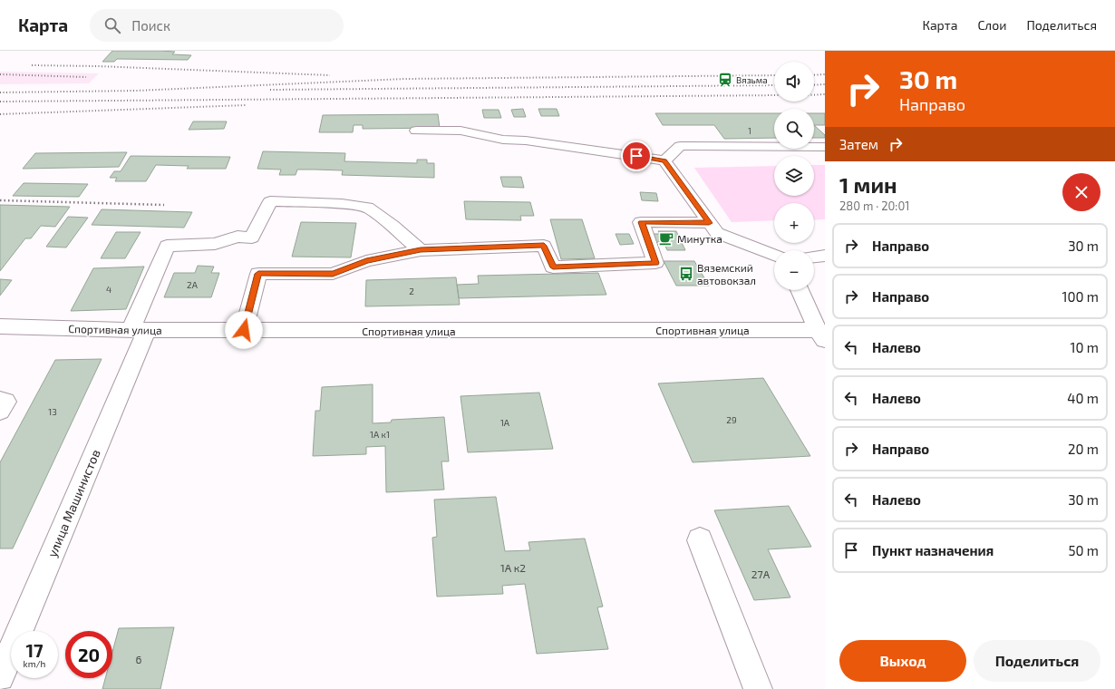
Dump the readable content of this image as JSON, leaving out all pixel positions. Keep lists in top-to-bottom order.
{
  "streets": {
    "street": ["Спортивная улица", "улица Машинистов"]
  },
  "crossings": [
    ["Спортивная улица", "улица Машинистов"]
  ],
  "places": {
    "station": ["Вязьма"],
    "cafe": ["Минутка"],
    "bus stop": ["Вяземский автовокзал"]
  },
  "house_numbers": [
    "1",
    "2А",
    "4",
    "2",
    "13",
    "29",
    "1А",
    "1А к1",
    "1А к2",
    "27А",
    "6"
  ],
  "page": {
    "header": "Карта",
    "search": "Поиск",
    "nav": ["Карта", "Слои", "Поделиться"],
    "turn": ["30 m", "Направо"],
    "map_buttons": ["+", "−"],
    "then": "Затем",
    "heading": ["1 мин", "280 m · 20:01"],
    "list": [
      {
        "name": "Направо",
        "value": "30 m"
      },
      {
        "name": "Направо",
        "value": "100 m"
      },
      {
        "name": "Налево",
        "value": "10 m"
      },
      {
        "name": "Налево",
        "value": "40 m"
      },
      {
        "name": "Направо",
        "value": "20 m"
      },
      {
        "name": "Налево",
        "value": "30 m"
      },
      {
        "name": "Пункт назначения",
        "value": "50 m"
      }
    ],
    "speed": "17 km/h",
    "limit": "20",
    "buttons": ["Выход", "Поделиться"]
  }
}
